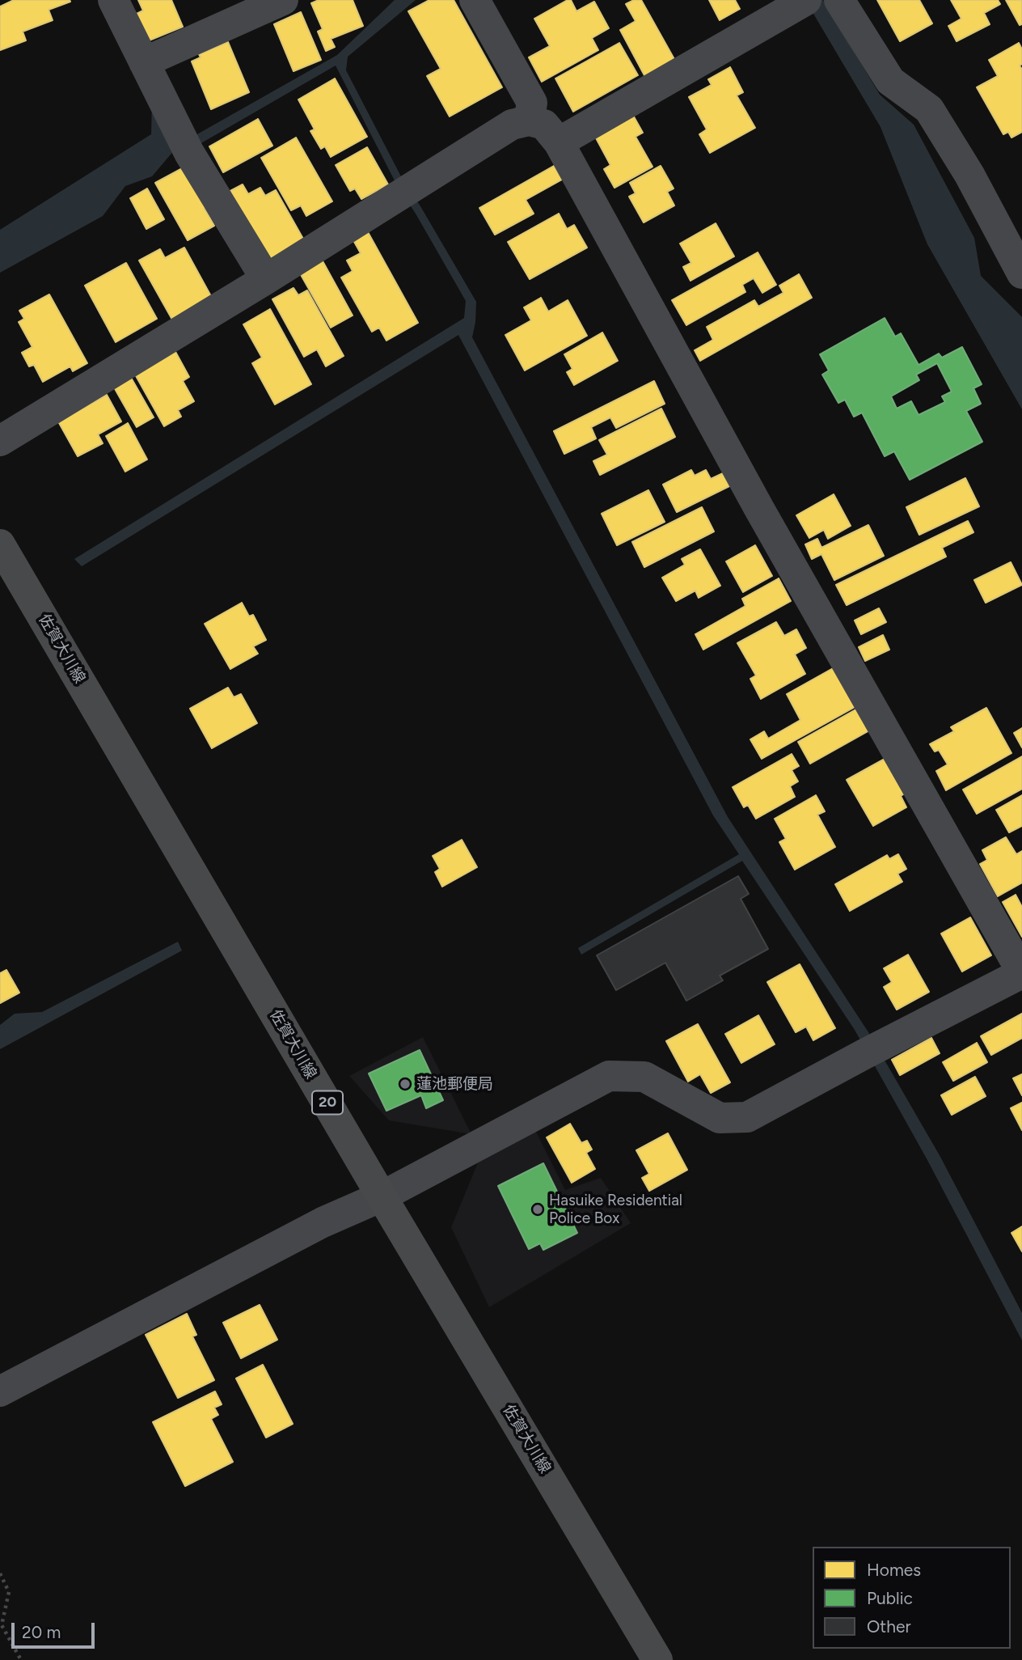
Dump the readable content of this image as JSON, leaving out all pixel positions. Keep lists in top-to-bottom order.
{
  "streets": {
    "main road": ["佐賀大川線", "20"]
  },
  "places": ["蓮池郵便局", "Hasuike Residential Police Box"],
  "legend": ["Homes", "Public", "Other"],
  "scale_bar": "20 m"
}
